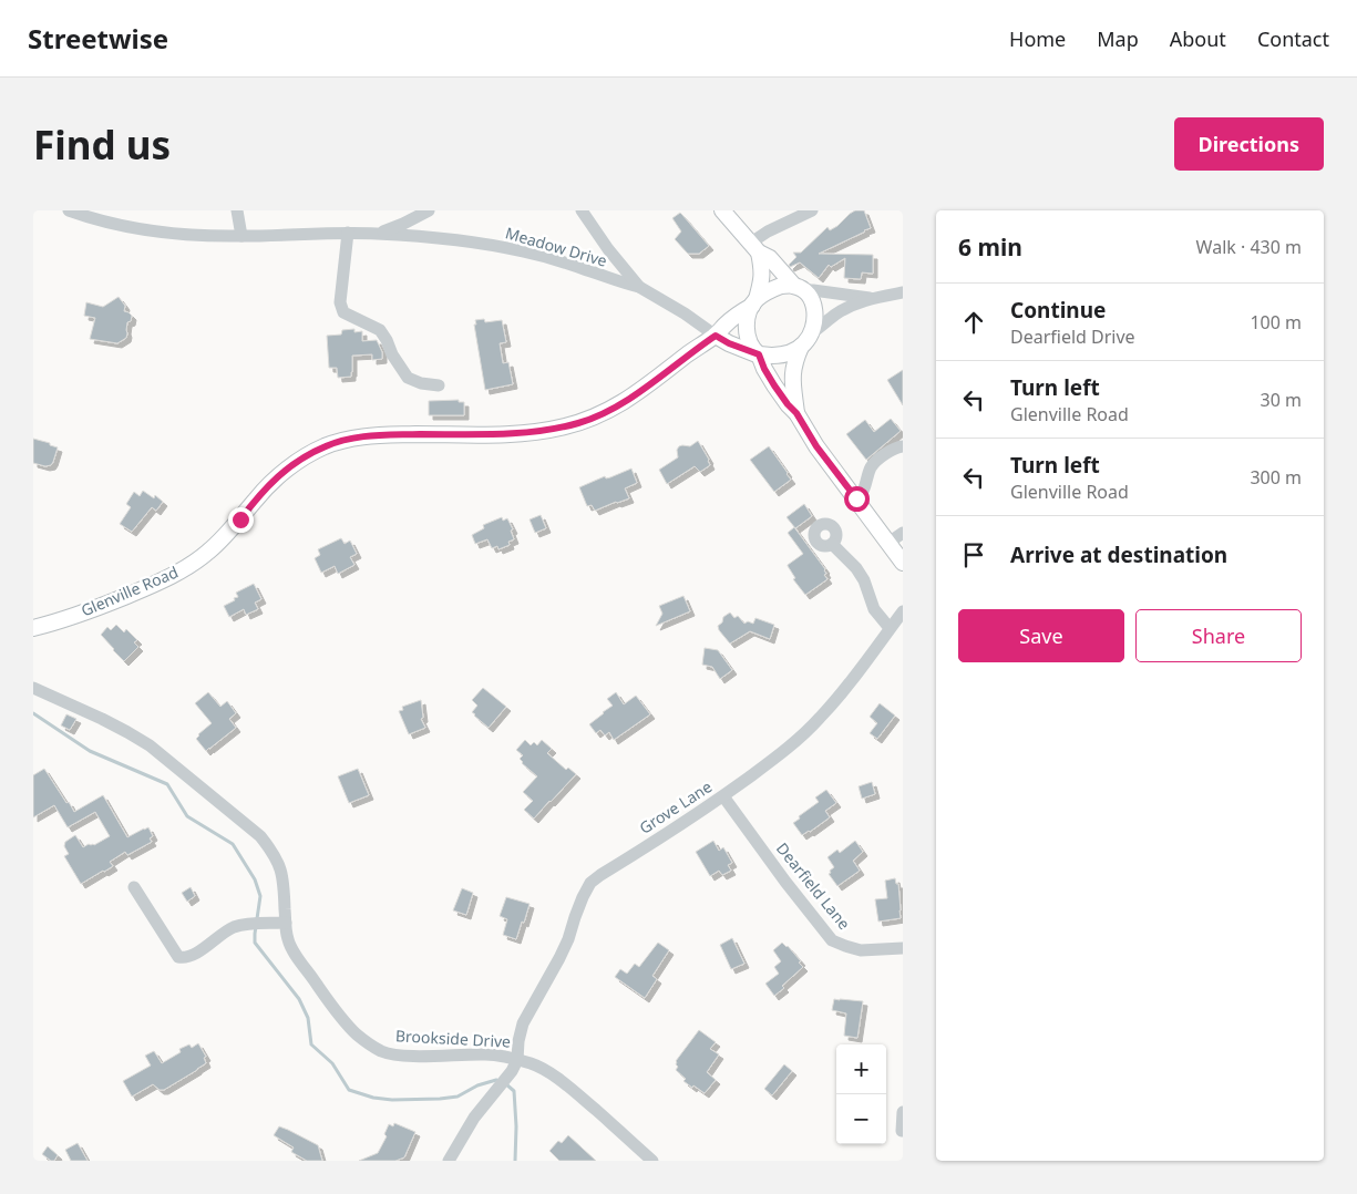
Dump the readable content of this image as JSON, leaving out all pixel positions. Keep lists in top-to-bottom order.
{
  "streets": {
    "main road": ["Glenville Road"],
    "street": [
      "Meadow Drive",
      "Grove Lane",
      "Dearfield Lane",
      "Brookside Drive"
    ]
  },
  "crossings": [
    ["Grove Lane", "Dearfield Lane"],
    ["Grove Lane", "Brookside Drive"]
  ],
  "page": {
    "header": "Streetwise",
    "nav": [
      "Home",
      "Map",
      "About",
      "Contact"
    ],
    "buttons": [
      "Directions",
      ["Save", "Share"]
    ],
    "title": "Find us",
    "heading": ["6 min", "Walk · 430 m"],
    "list": [
      ["Continue", "Dearfield Drive", "100 m"],
      ["Turn left", "Glenville Road", "30 m"],
      ["Turn left", "Glenville Road", "300 m"],
      "Arrive at destination"
    ],
    "map_buttons": ["+", "−"]
  }
}
